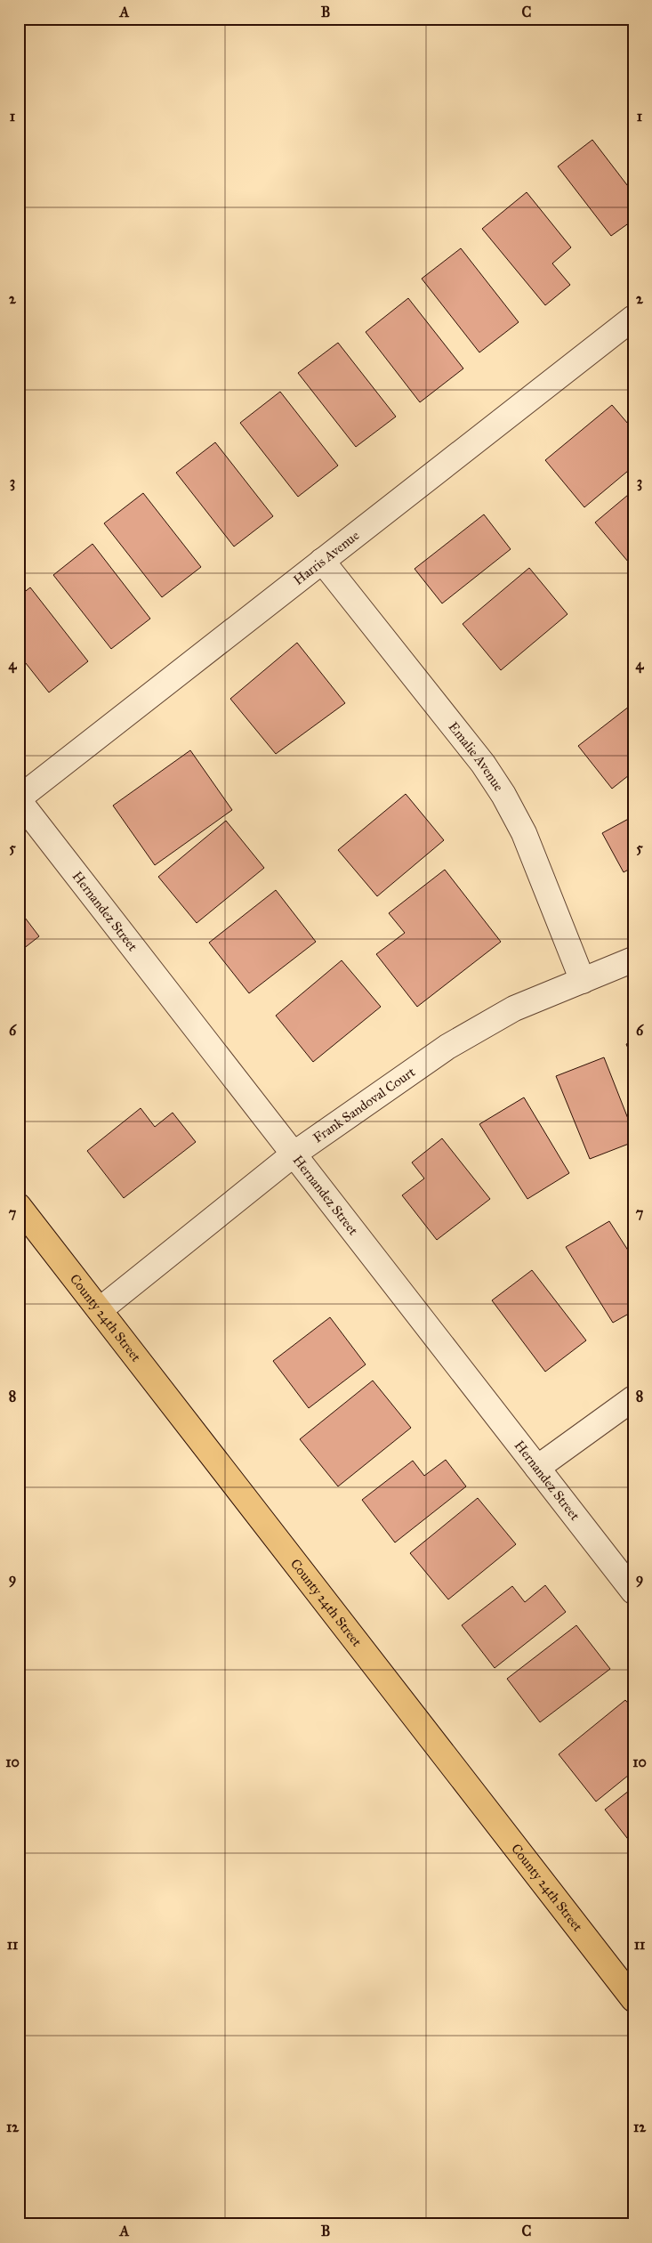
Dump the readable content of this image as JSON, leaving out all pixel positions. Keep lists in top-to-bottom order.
{
  "streets": {
    "main road": ["County 24th Street"],
    "street": [
      "Harris Avenue",
      "Emalie Avenue",
      "Hernandez Street",
      "Frank Sandoval Court"
    ]
  },
  "crossings": [
    ["Harris Avenue", "Emalie Avenue"],
    ["Harris Avenue", "Hernandez Street"],
    ["Emalie Avenue", "Frank Sandoval Court"],
    ["Hernandez Street", "Frank Sandoval Court"],
    ["Frank Sandoval Court", "County 24th Street"]
  ],
  "grid": {
    "columns": ["A", "B", "C"],
    "rows": [
      "1",
      "2",
      "3",
      "4",
      "5",
      "6",
      "7",
      "8",
      "9",
      "10",
      "11",
      "12"
    ]
  }
}
